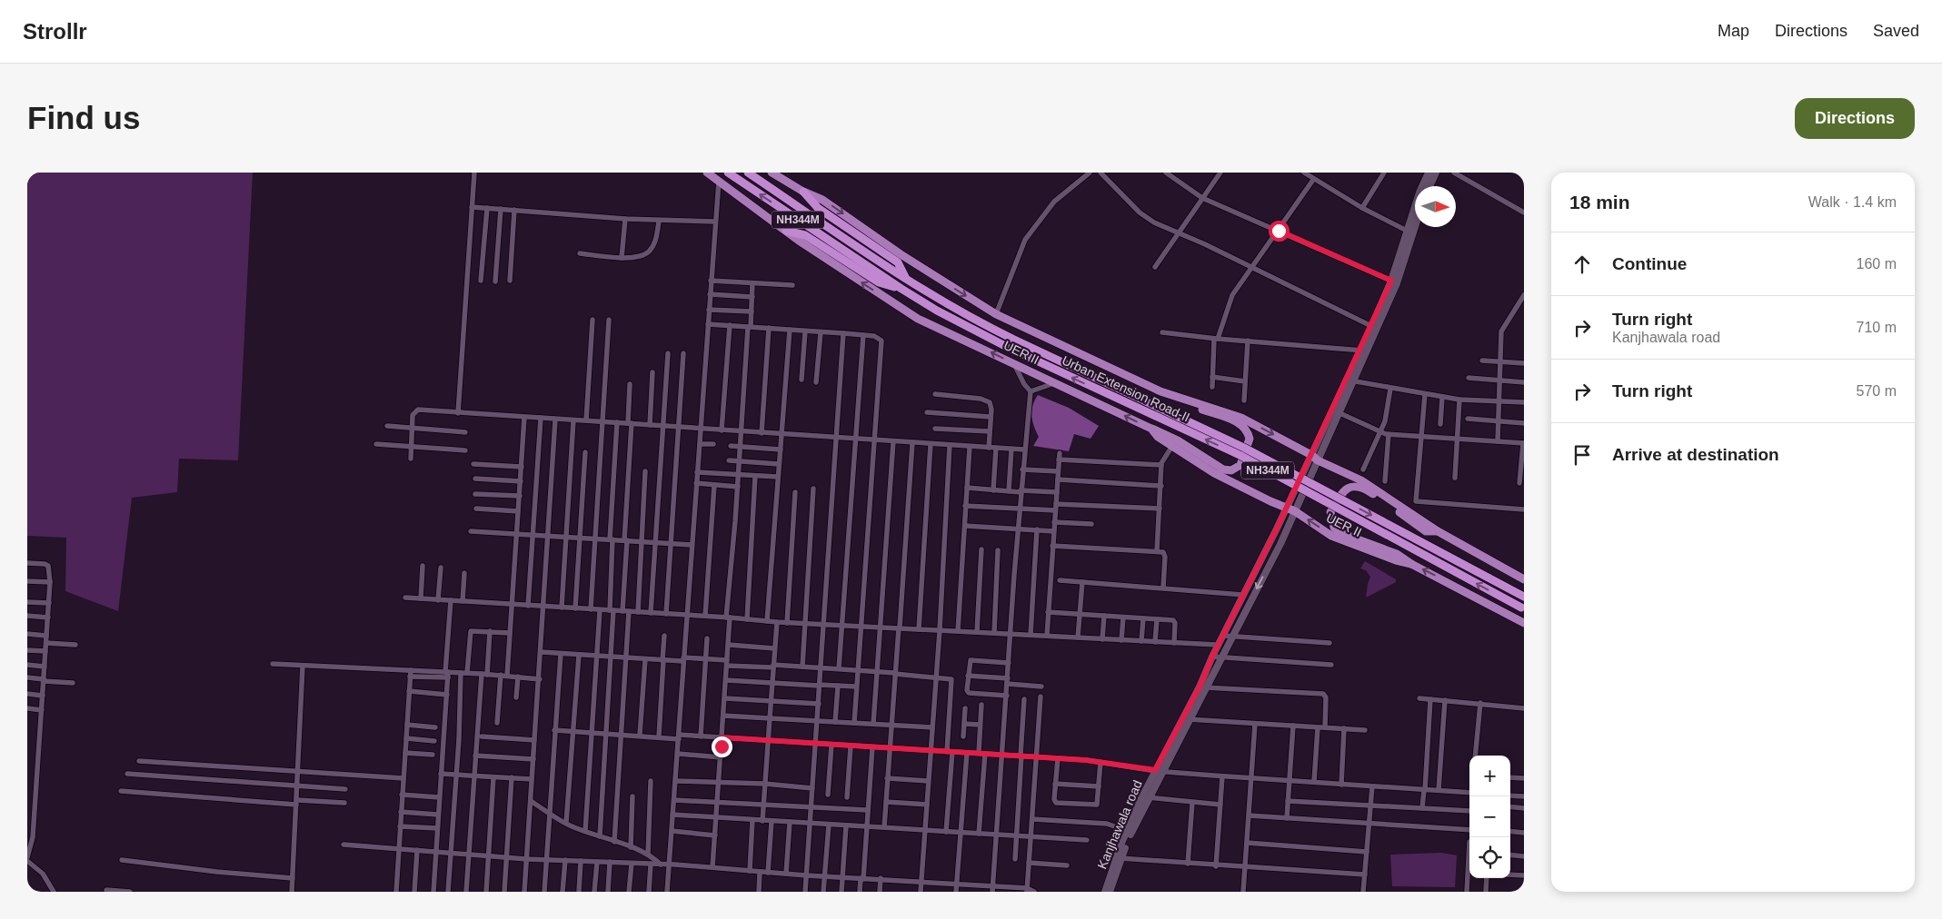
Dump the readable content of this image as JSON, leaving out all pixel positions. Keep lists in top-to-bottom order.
{
  "streets": {
    "highway": ["NH344M", "Urban Extension Road-II"],
    "main road": ["UER II", "Kanjhawala road"]
  },
  "crossings": [
    ["UER II", "Kanjhawala road"]
  ],
  "north": "right",
  "page": {
    "header": "Strollr",
    "nav": ["Map", "Directions", "Saved"],
    "buttons": "Directions",
    "title": "Find us",
    "heading": ["18 min", "Walk · 1.4 km"],
    "list": [
      ["Continue", "160 m"],
      ["Turn right", "Kanjhawala road", "710 m"],
      ["Turn right", "570 m"],
      "Arrive at destination"
    ],
    "map_buttons": ["+", "−"]
  }
}
